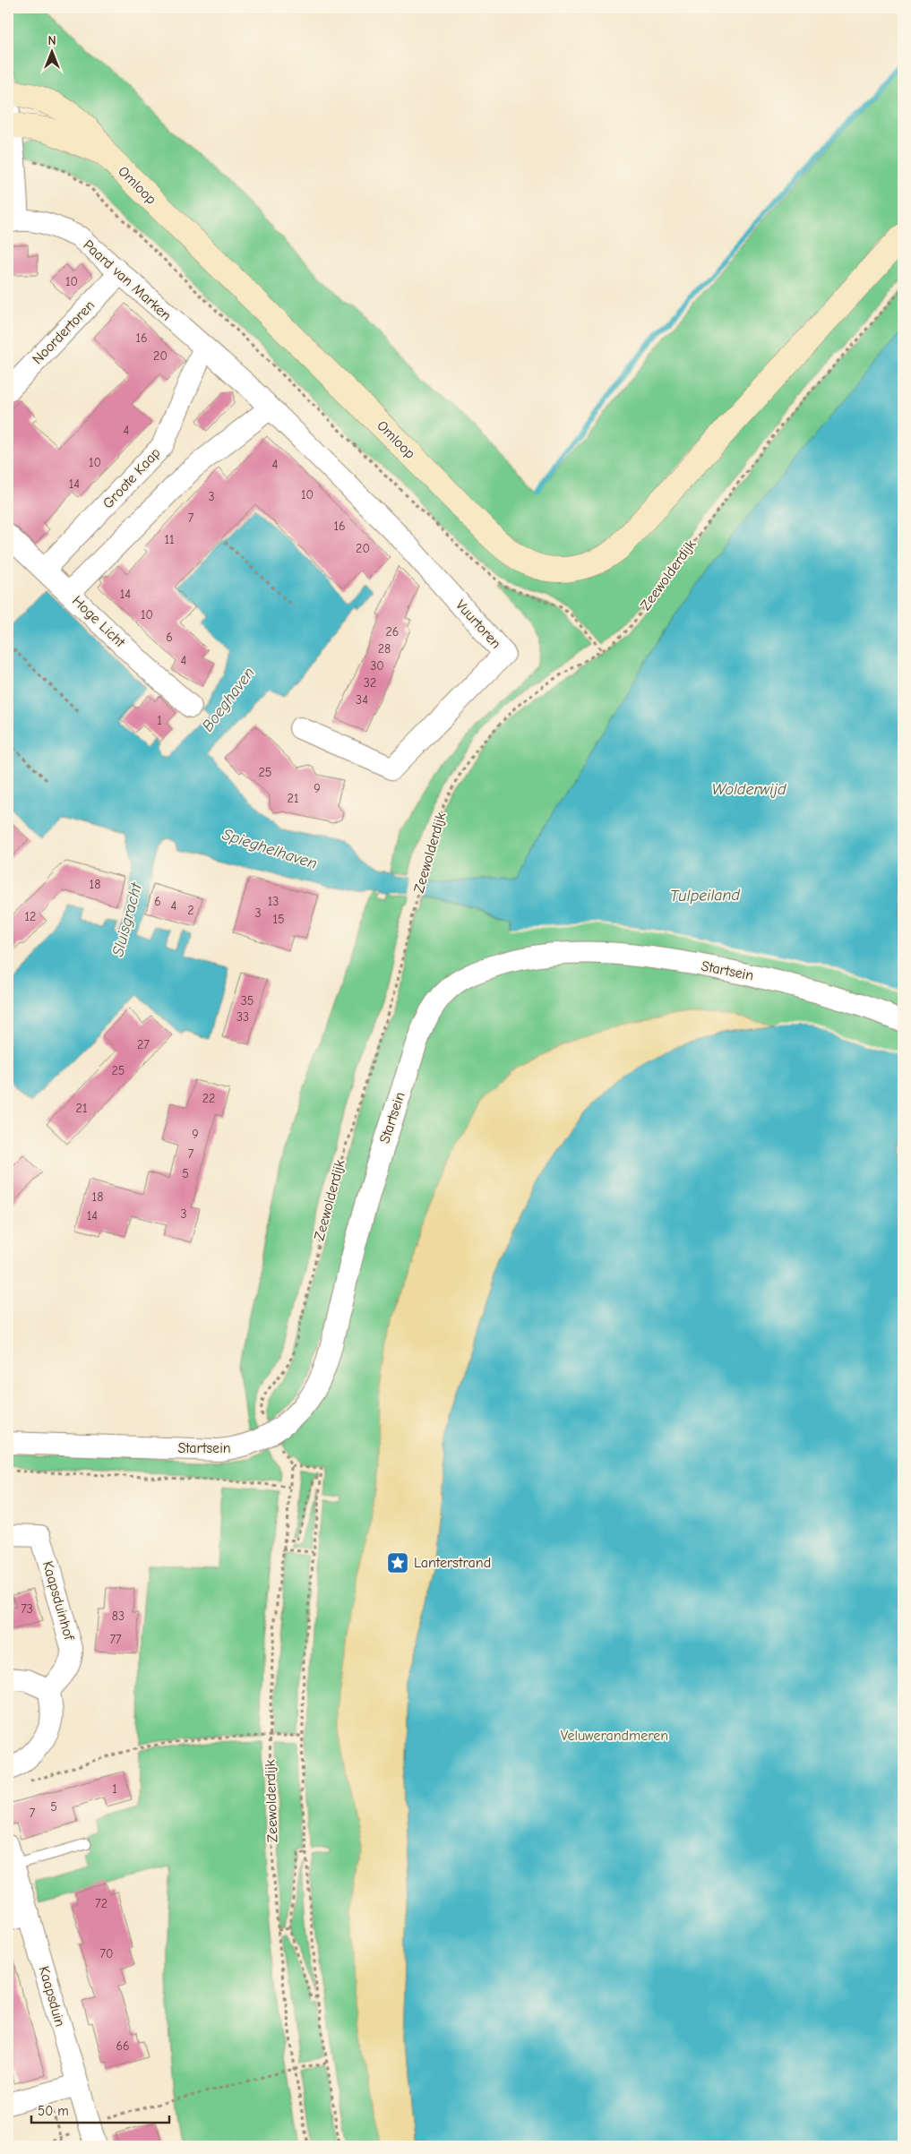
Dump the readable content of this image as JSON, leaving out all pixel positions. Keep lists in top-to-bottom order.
{
  "streets": {
    "main road": ["Omloop"],
    "street": [
      "Paard van Marken",
      "Noordertoren",
      "Groote Kaap",
      "Hoge Licht",
      "Vuurtoren",
      "Startsein",
      "Kaapsduinhof",
      "Kaapsduin"
    ],
    "path": ["Zeewolderdijk"]
  },
  "crossings": [
    ["Omloop", "Paard van Marken"],
    ["Paard van Marken", "Noordertoren"],
    ["Paard van Marken", "Groote Kaap"],
    ["Paard van Marken", "Vuurtoren"],
    ["Groote Kaap", "Hoge Licht"],
    ["Zeewolderdijk", "Startsein"]
  ],
  "water": [
    "Boeghaven",
    "Wolderwijd",
    "Spieghelhaven",
    "Tulpeiland",
    "Sluisgracht"
  ],
  "parks": ["Veluwerandmeren"],
  "places": {
    "place": ["Lanterstrand"]
  },
  "house_numbers": [
    "10",
    "16",
    "20",
    "4",
    "10",
    "4",
    "14",
    "10",
    "3",
    "7",
    "16",
    "11",
    "20",
    "14",
    "10",
    "26",
    "6",
    "28",
    "4",
    "30",
    "32",
    "34",
    "1",
    "25",
    "9",
    "21",
    "18",
    "6",
    "13",
    "4",
    "2",
    "3",
    "12",
    "15",
    "35",
    "33",
    "27",
    "25",
    "22",
    "21",
    "9",
    "7",
    "5",
    "18",
    "3",
    "14",
    "73",
    "83",
    "77",
    "1",
    "5",
    "7",
    "72",
    "70",
    "66"
  ],
  "scale_bar": "50 m",
  "north": "top"
}
